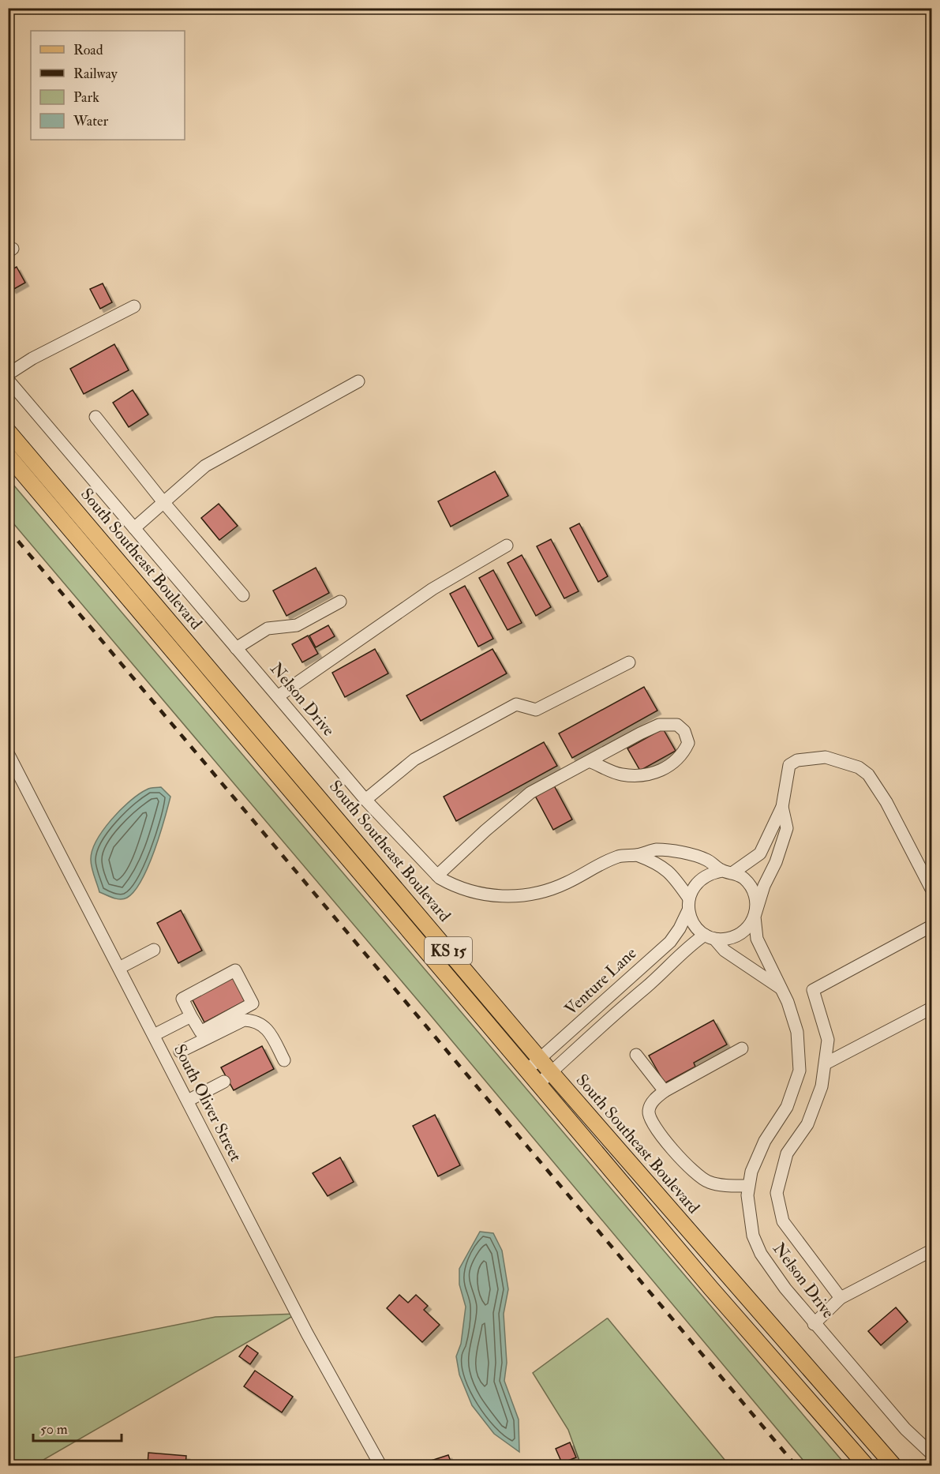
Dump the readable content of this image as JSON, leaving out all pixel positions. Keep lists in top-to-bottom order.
{
  "streets": {
    "main road": ["South Southeast Boulevard", "KS 15"],
    "street": ["Nelson Drive", "Venture Lane", "South Oliver Street"]
  },
  "crossings": [
    ["South Southeast Boulevard", "Venture Lane"],
    ["Nelson Drive", "Venture Lane"],
    ["KS 15", "Venture Lane"]
  ],
  "legend": [
    "Road",
    "Railway",
    "Park",
    "Water"
  ],
  "scale_bar": "50 m"
}
